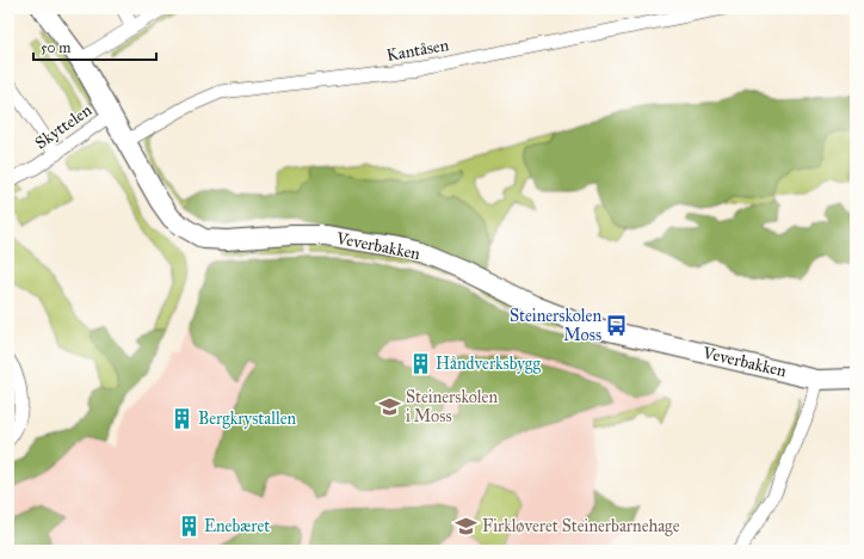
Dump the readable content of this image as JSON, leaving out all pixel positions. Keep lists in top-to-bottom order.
{
  "streets": {
    "street": ["Kantåsen", "Skyttelen", "Veverbakken"]
  },
  "crossings": [
    ["Kantåsen", "Veverbakken"],
    ["Skyttelen", "Veverbakken"]
  ],
  "places": {
    "bus stop": ["Steinerskolen Moss"],
    "building": ["Håndverksbygg", "Bergkrystallen", "Enebæret"],
    "school or university": ["Steinerskolen i Moss", "Firkløveret Steinerbarnehage"]
  },
  "scale_bar": "50 m"
}
